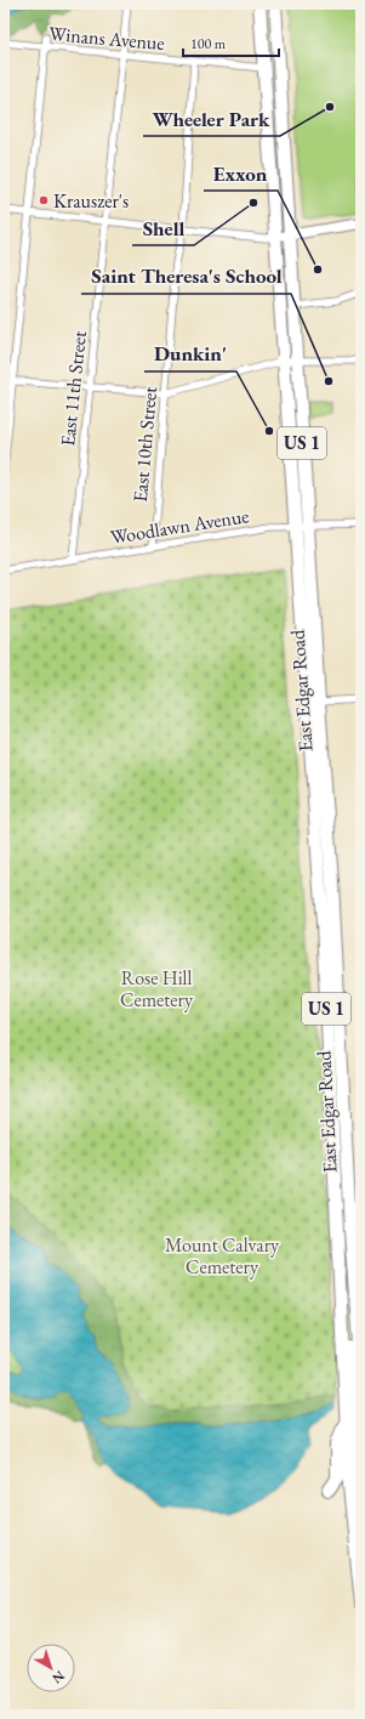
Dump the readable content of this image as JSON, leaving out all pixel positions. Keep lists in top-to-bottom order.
{
  "streets": {
    "highway": ["US 1", "East Edgar Road"],
    "street": [
      "Winans Avenue",
      "East 11th Street",
      "East 10th Street",
      "Woodlawn Avenue"
    ]
  },
  "crossings": [
    ["Winans Avenue", "East 11th Street"],
    ["Winans Avenue", "US 1"],
    ["Winans Avenue", "East 10th Street"],
    ["East 11th Street", "Woodlawn Avenue"],
    ["US 1", "East Edgar Road"],
    ["East 10th Street", "Woodlawn Avenue"],
    ["Woodlawn Avenue", "East Edgar Road"]
  ],
  "parks": ["Rose Hill Cemetery", "Mount Calvary Cemetery"],
  "places": [
    "Wheeler Park",
    "Krauszer's",
    "Shell",
    "Exxon",
    "Saint Theresa's School",
    "Dunkin'"
  ],
  "scale_bar": "100 m",
  "north": "bottom right"
}
